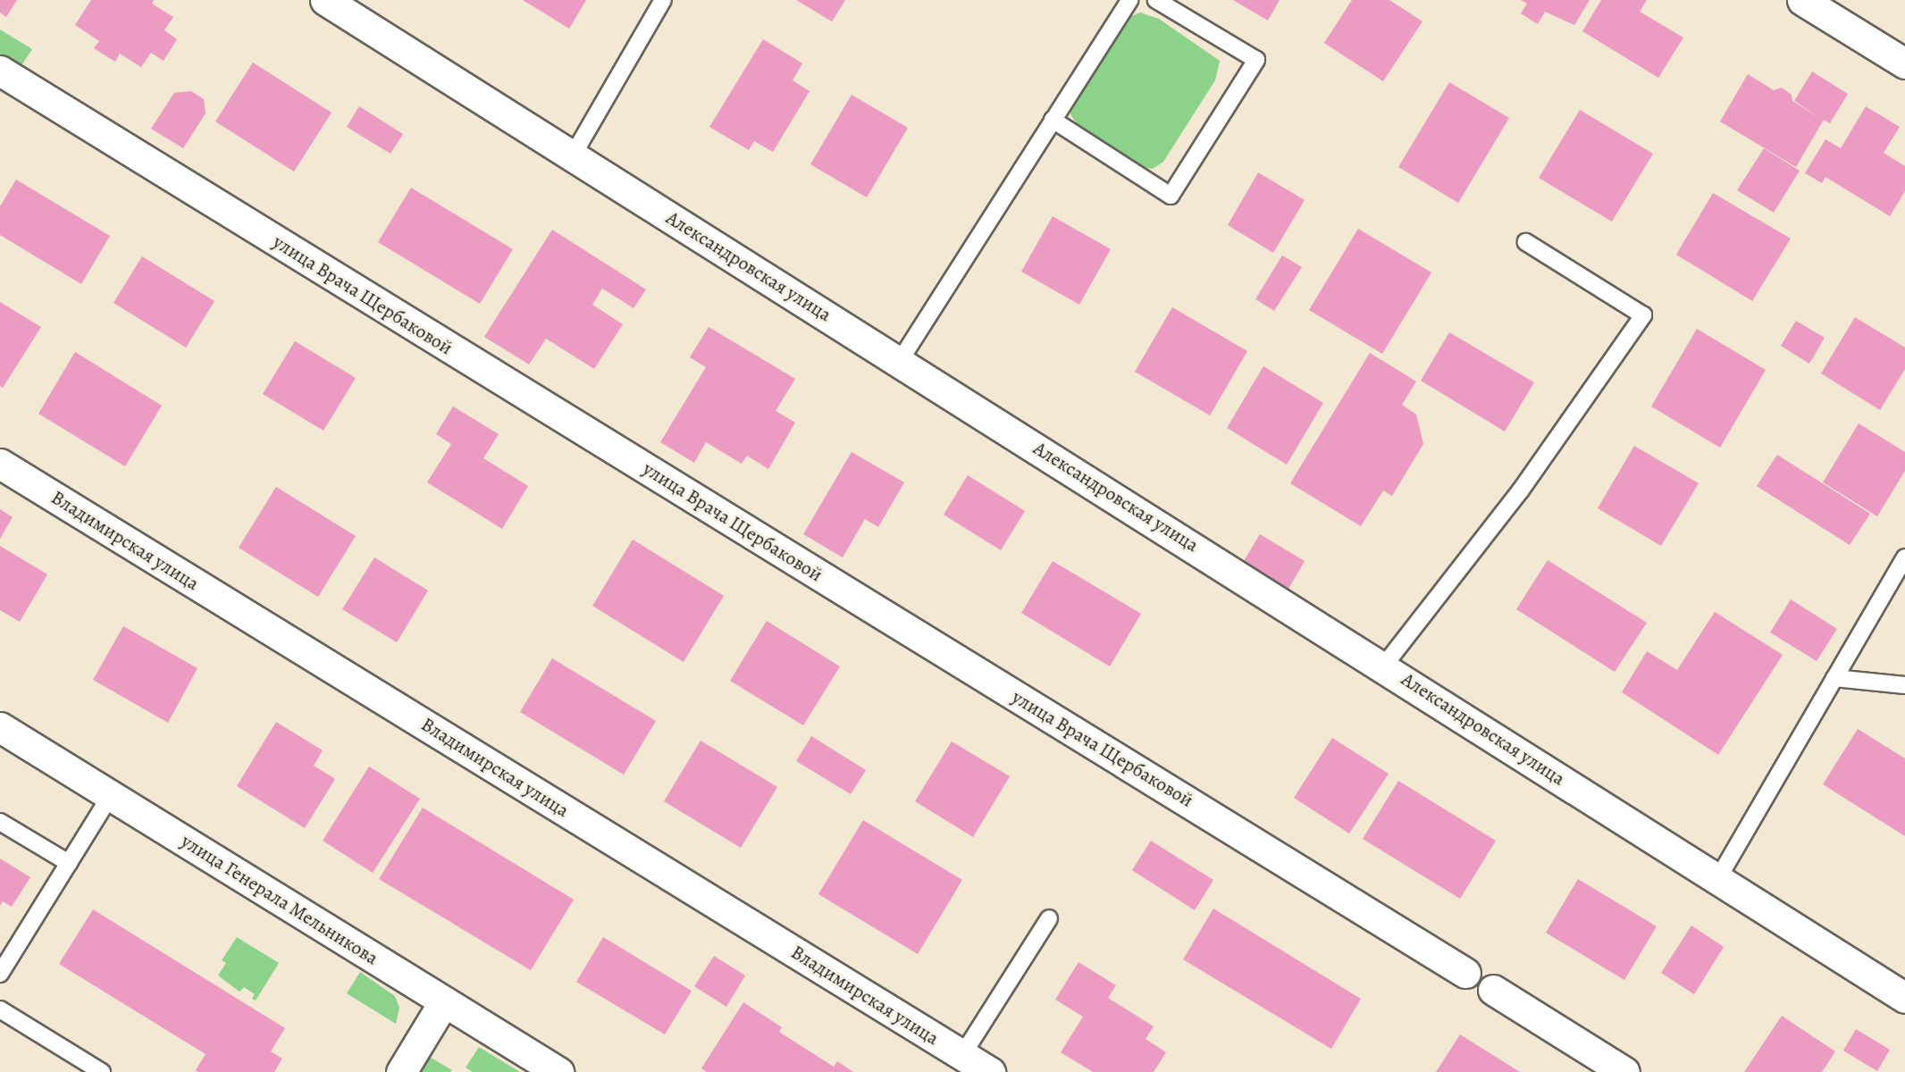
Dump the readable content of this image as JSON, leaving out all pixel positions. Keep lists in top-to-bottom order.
{
  "streets": {
    "street": [
      "Александровская улица",
      "улица Врача Щербаковой",
      "Владимирская улица",
      "улица Генерала Мельникова"
    ]
  }
}
